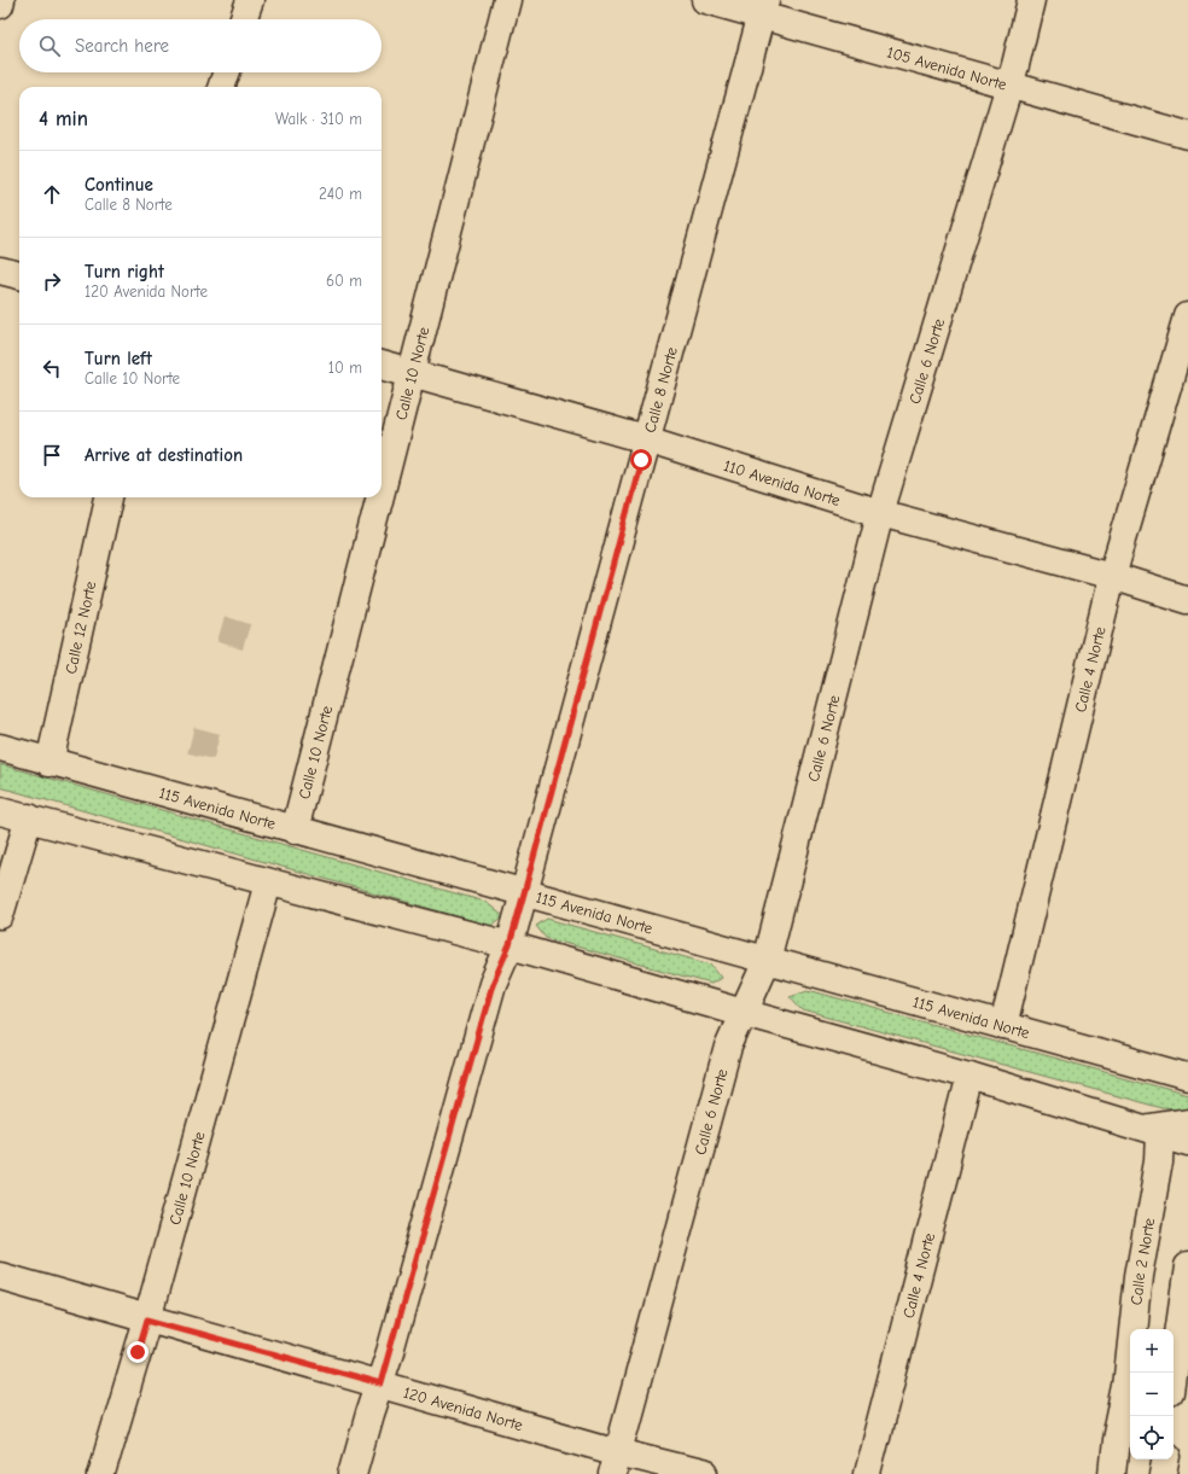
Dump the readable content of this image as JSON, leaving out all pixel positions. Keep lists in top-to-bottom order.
{
  "streets": {
    "street": [
      "105 Avenida Norte",
      "Calle 6 Norte",
      "Calle 10 Norte",
      "Calle 8 Norte",
      "110 Avenida Norte",
      "Calle 12 Norte",
      "Calle 4 Norte",
      "115 Avenida Norte",
      "Calle 2 Norte",
      "120 Avenida Norte"
    ]
  },
  "crossings": [
    ["105 Avenida Norte", "Calle 6 Norte"],
    ["105 Avenida Norte", "Calle 8 Norte"],
    ["Calle 6 Norte", "110 Avenida Norte"],
    ["Calle 6 Norte", "115 Avenida Norte"],
    ["Calle 6 Norte", "120 Avenida Norte"],
    ["Calle 10 Norte", "110 Avenida Norte"],
    ["Calle 10 Norte", "115 Avenida Norte"],
    ["Calle 10 Norte", "120 Avenida Norte"],
    ["Calle 8 Norte", "110 Avenida Norte"],
    ["Calle 8 Norte", "115 Avenida Norte"],
    ["Calle 8 Norte", "120 Avenida Norte"],
    ["110 Avenida Norte", "Calle 4 Norte"],
    ["Calle 12 Norte", "115 Avenida Norte"],
    ["Calle 4 Norte", "115 Avenida Norte"]
  ],
  "page": {
    "search": "Search here",
    "heading": ["4 min", "Walk · 310 m"],
    "list": [
      ["Continue", "Calle 8 Norte", "240 m"],
      ["Turn right", "120 Avenida Norte", "60 m"],
      ["Turn left", "Calle 10 Norte", "10 m"],
      "Arrive at destination"
    ],
    "map_buttons": ["+", "−"]
  }
}
